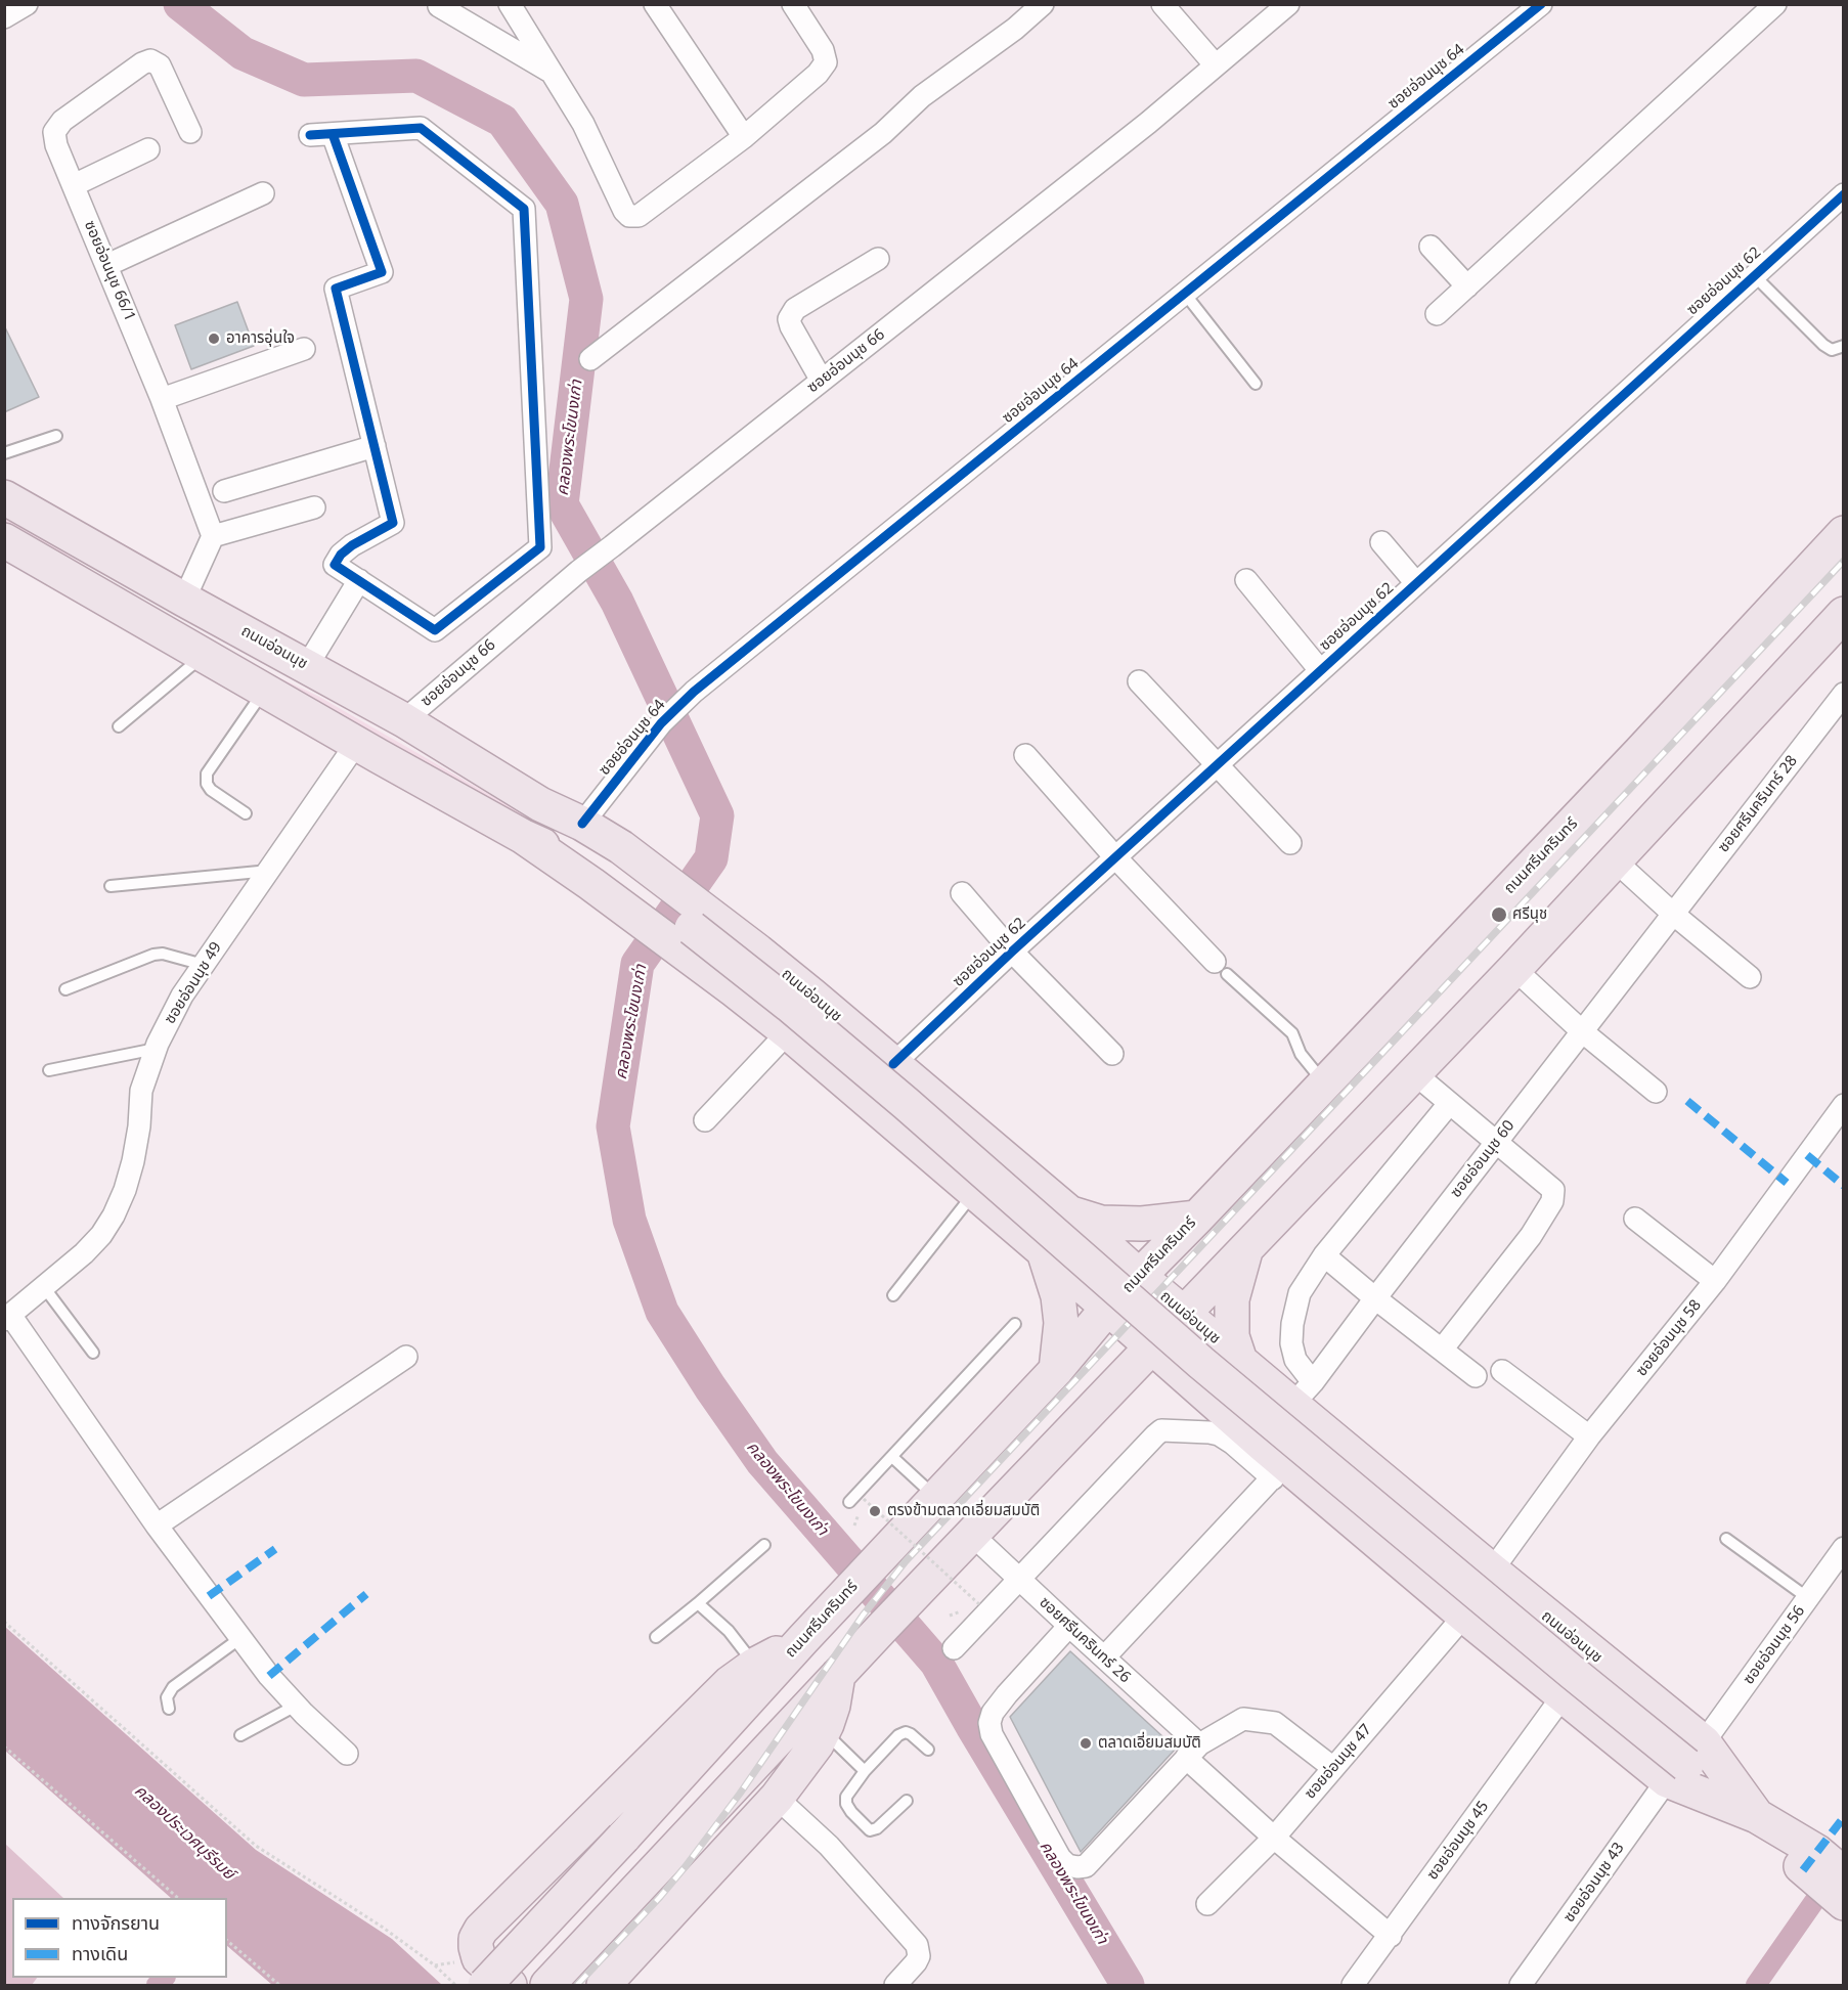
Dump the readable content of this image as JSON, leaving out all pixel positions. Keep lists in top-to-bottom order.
{
  "streets": {
    "main road": ["ถนนอ่อนนุช", "ถนนศรีนครินทร์"],
    "street": [
      "ซอยอ่อนนุช 64",
      "ซอยอ่อนนุช 66/1",
      "ซอยอ่อนนุช 62",
      "ซอยอ่อนนุช 66",
      "ซอยศรีนครินทร์ 28",
      "ซอยอ่อนนุช 49",
      "ซอยอ่อนนุช 60",
      "ซอยอ่อนนุช 58",
      "ซอยศรีนครินทร์ 26",
      "ซอยอ่อนนุช 56",
      "ซอยอ่อนนุช 47",
      "ซอยอ่อนนุช 45",
      "ซอยอ่อนนุช 43"
    ]
  },
  "crossings": [
    ["ซอยอ่อนนุช 64", "ถนนอ่อนนุช"],
    ["ซอยอ่อนนุช 62", "ถนนอ่อนนุช"],
    ["ซอยอ่อนนุช 66", "ถนนอ่อนนุช"],
    ["ถนนอ่อนนุช", "ถนนศรีนครินทร์"],
    ["ถนนอ่อนนุช", "ซอยอ่อนนุช 49"],
    ["ถนนอ่อนนุช", "ซอยอ่อนนุช 60"],
    ["ถนนอ่อนนุช", "ซอยอ่อนนุช 58"],
    ["ถนนอ่อนนุช", "ซอยอ่อนนุช 56"],
    ["ถนนอ่อนนุช", "ซอยอ่อนนุช 47"],
    ["ถนนอ่อนนุช", "ซอยอ่อนนุช 45"],
    ["ถนนอ่อนนุช", "ซอยอ่อนนุช 43"],
    ["ซอยศรีนครินทร์ 28", "ซอยอ่อนนุช 60"],
    ["ซอยศรีนครินทร์ 26", "ซอยอ่อนนุช 47"],
    ["ซอยศรีนครินทร์ 26", "ซอยอ่อนนุช 45"],
    ["ซอยอ่อนนุช 56", "ซอยอ่อนนุช 43"]
  ],
  "water": ["คลองพระโขนงเก่า", "คลองประเวศบุรีรมย์"],
  "places": [
    "อาคารอุ่นใจ",
    "ศรีนุช",
    "ตรงข้ามตลาดเอี่ยมสมบัติ",
    "ตลาดเอี่ยมสมบัติ"
  ],
  "legend": ["ทางจักรยาน", "ทางเดิน"]
}
